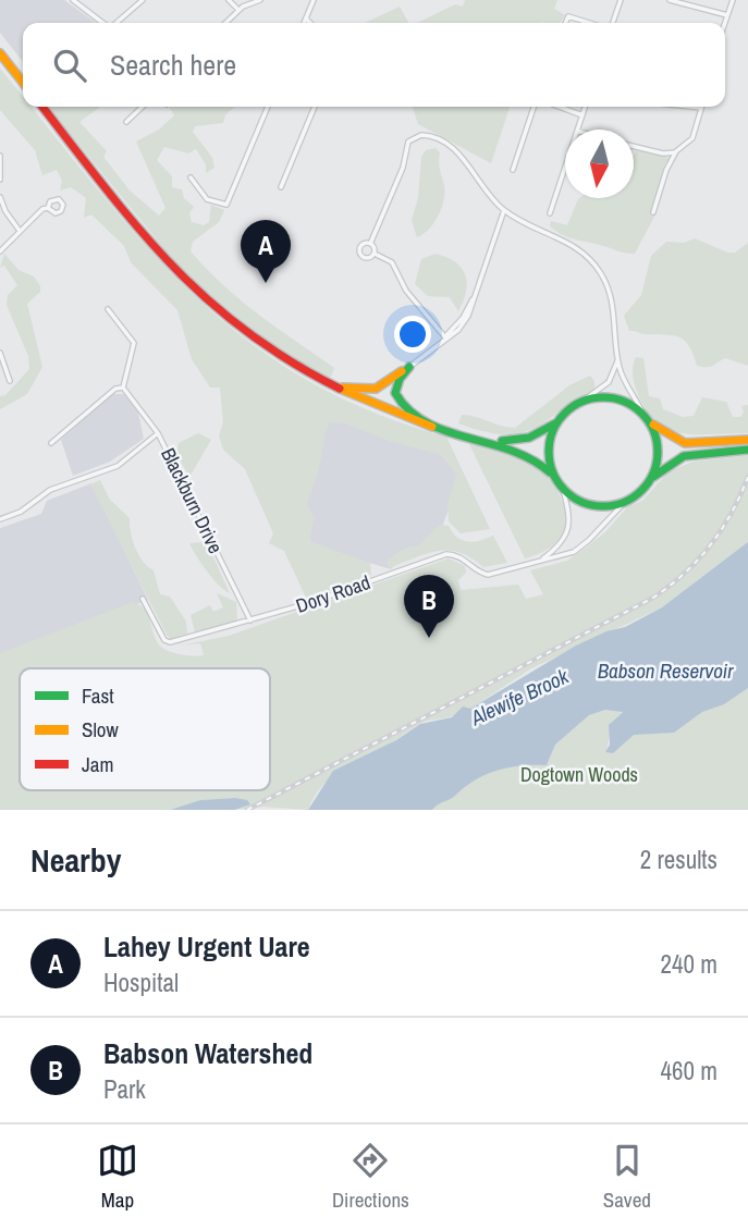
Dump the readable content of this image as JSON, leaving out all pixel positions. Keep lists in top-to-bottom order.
{
  "streets": {
    "street": ["Blackburn Drive", "Dory Road"]
  },
  "crossings": [
    ["Blackburn Drive", "Dory Road"]
  ],
  "water": ["Babson Reservoir", "Alewife Brook"],
  "parks": ["Dogtown Woods"],
  "legend": ["Fast", "Slow", "Jam"],
  "north": "bottom",
  "page": {
    "search": "Search here",
    "pins": ["A", "B"],
    "heading": ["Nearby", "2 results"],
    "list": [
      {
        "mark": "A",
        "name": "Lahey Urgent Uare",
        "note": "Hospital",
        "value": "240 m"
      },
      {
        "mark": "B",
        "name": "Babson Watershed",
        "note": "Park",
        "value": "460 m"
      }
    ],
    "nav": ["Map", "Directions", "Saved"]
  }
}
